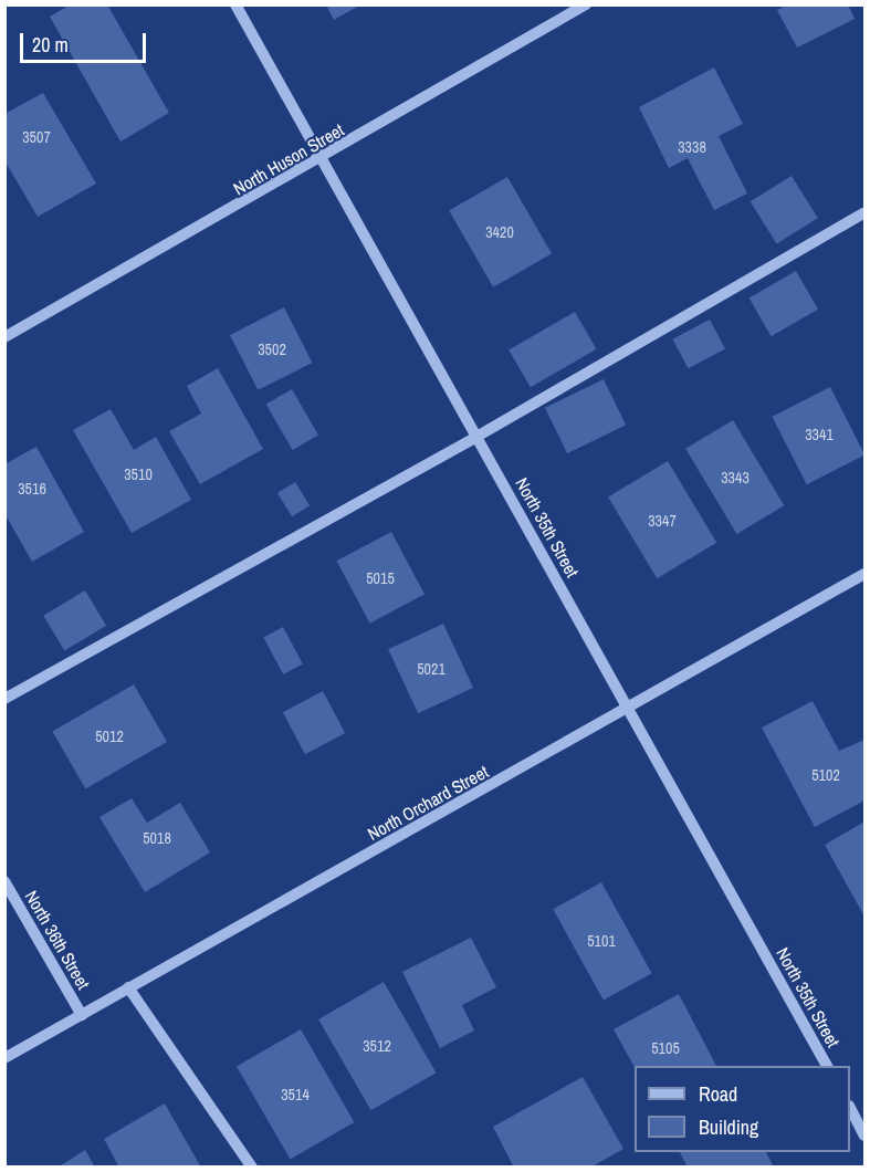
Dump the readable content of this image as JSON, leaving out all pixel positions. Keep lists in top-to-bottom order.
{
  "streets": {
    "street": [
      "North Huson Street",
      "North 35th Street",
      "North Orchard Street",
      "North 36th Street"
    ]
  },
  "crossings": [
    ["North Huson Street", "North 35th Street"],
    ["North 35th Street", "North Orchard Street"],
    ["North Orchard Street", "North 36th Street"]
  ],
  "house_numbers": [
    "3507",
    "3338",
    "3420",
    "3502",
    "3341",
    "3510",
    "3343",
    "3516",
    "3347",
    "5015",
    "5021",
    "5012",
    "5102",
    "5018",
    "5101",
    "3512",
    "5105",
    "3514"
  ],
  "legend": ["Road", "Building"],
  "scale_bar": "20 m"
}
